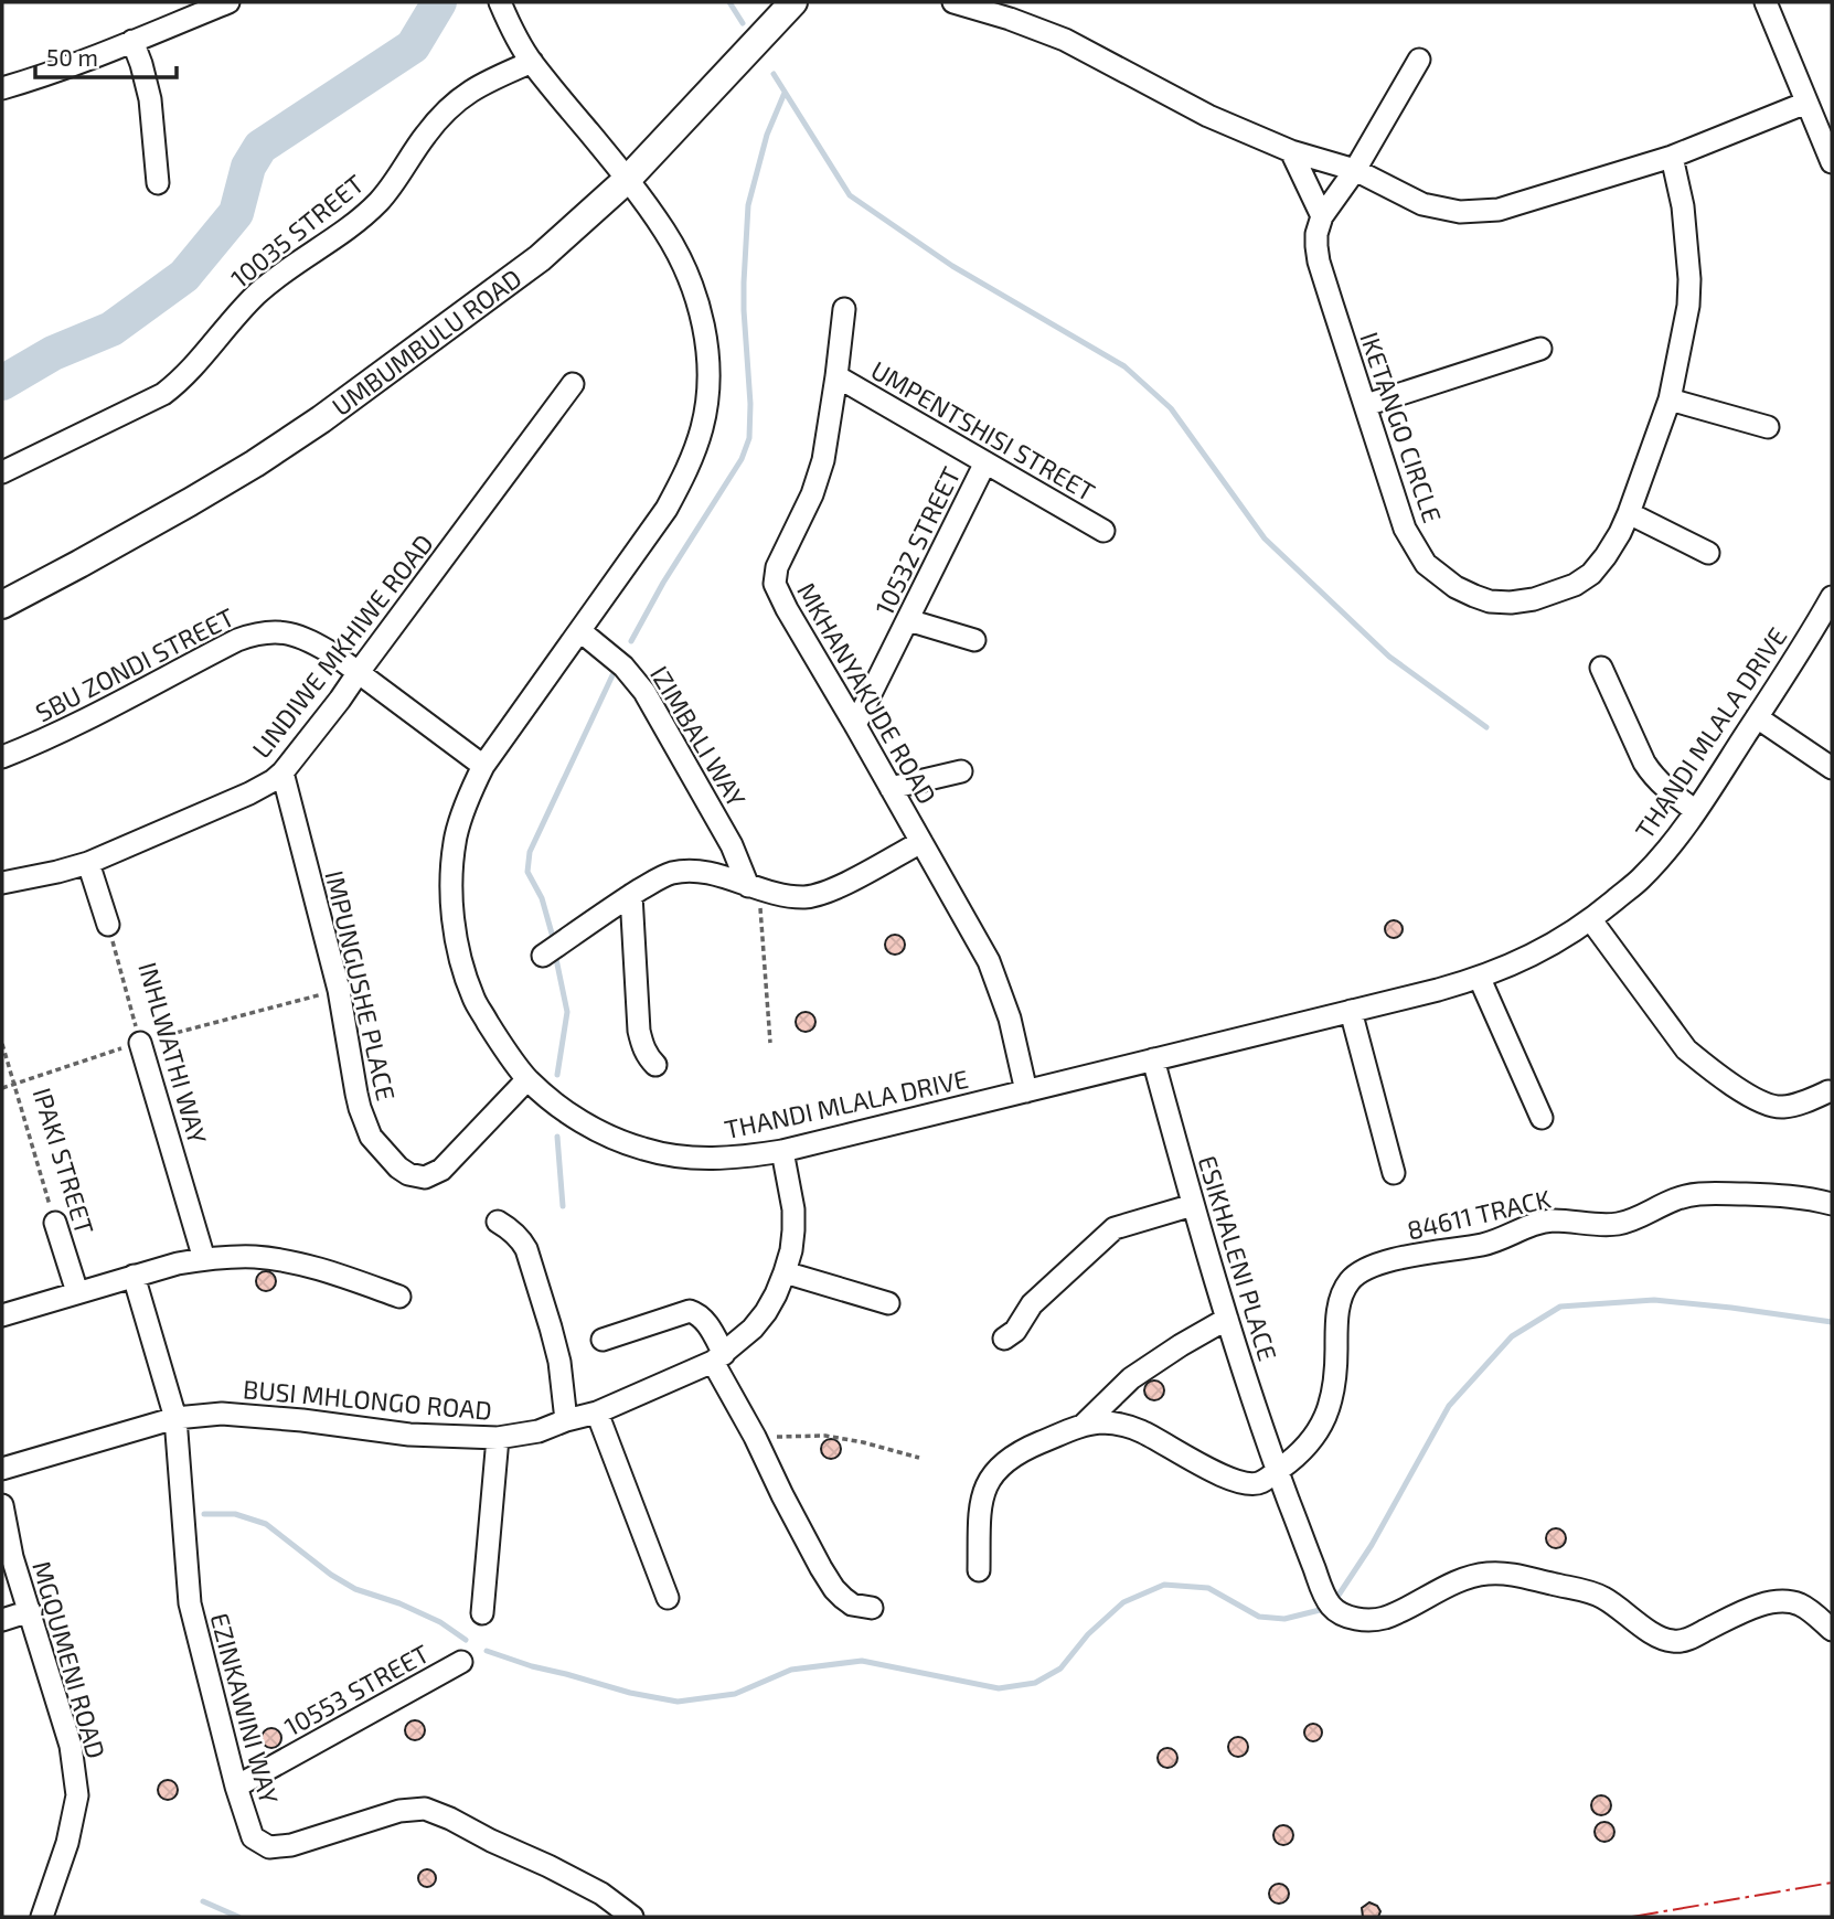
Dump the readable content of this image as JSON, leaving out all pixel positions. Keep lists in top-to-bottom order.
{
  "streets": {
    "main road": ["UMBUMBULU ROAD"],
    "street": [
      "10035 STREET",
      "IKETANGO CIRCLE",
      "UMPENTSHISI STREET",
      "10532 STREET",
      "LINDIWE MKHIWE ROAD",
      "SBU ZONDI STREET",
      "MKHANYAKUDE ROAD",
      "THANDI MLALA DRIVE",
      "IZIMBALI WAY",
      "IMPUNGUSHE PLACE",
      "INHLWATHI WAY",
      "IPAKI STREET",
      "84611 TRACK",
      "ESIKHALENI PLACE",
      "BUSI MHLONGO ROAD",
      "MGQUMENI ROAD",
      "10553 STREET",
      "EZINKAWINI WAY"
    ]
  },
  "crossings": [
    ["10035 STREET", "THANDI MLALA DRIVE"],
    ["UMBUMBULU ROAD", "THANDI MLALA DRIVE"],
    ["UMPENTSHISI STREET", "10532 STREET"],
    ["UMPENTSHISI STREET", "MKHANYAKUDE ROAD"],
    ["10532 STREET", "MKHANYAKUDE ROAD"],
    ["LINDIWE MKHIWE ROAD", "SBU ZONDI STREET"],
    ["LINDIWE MKHIWE ROAD", "IMPUNGUSHE PLACE"],
    ["SBU ZONDI STREET", "THANDI MLALA DRIVE"],
    ["MKHANYAKUDE ROAD", "THANDI MLALA DRIVE"],
    ["THANDI MLALA DRIVE", "IZIMBALI WAY"],
    ["THANDI MLALA DRIVE", "IMPUNGUSHE PLACE"],
    ["THANDI MLALA DRIVE", "ESIKHALENI PLACE"],
    ["THANDI MLALA DRIVE", "BUSI MHLONGO ROAD"],
    ["84611 TRACK", "ESIKHALENI PLACE"],
    ["BUSI MHLONGO ROAD", "EZINKAWINI WAY"],
    ["10553 STREET", "EZINKAWINI WAY"]
  ],
  "scale_bar": "50 m"
}
